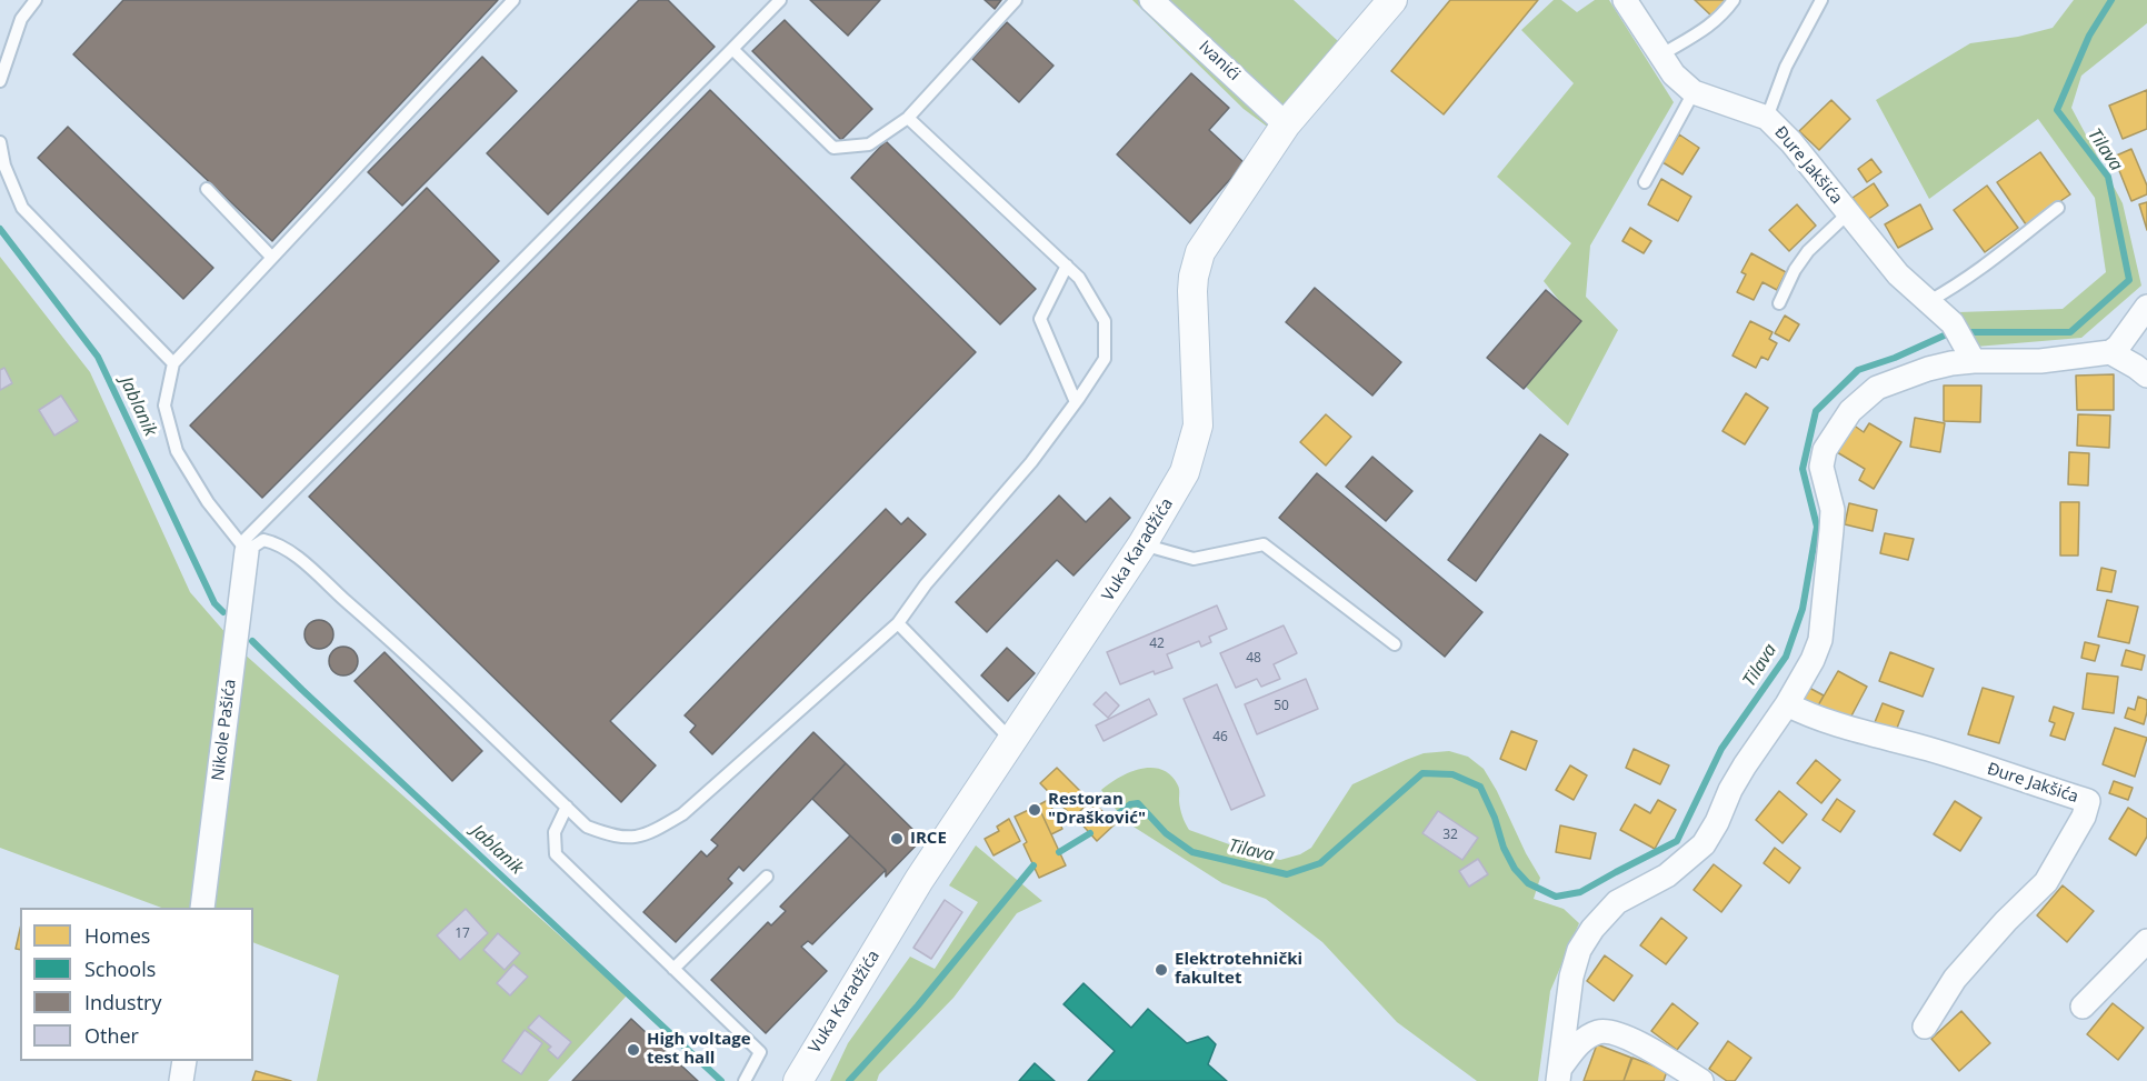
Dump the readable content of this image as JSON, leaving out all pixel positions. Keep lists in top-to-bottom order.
{
  "streets": {
    "street": [
      "Ivanići",
      "Đure Jakšića",
      "Vuka Karadžića",
      "Nikole Pašića"
    ]
  },
  "crossings": [
    ["Ivanići", "Vuka Karadžića"]
  ],
  "water": ["Tilava", "Jablanik"],
  "places": [
    "Restoran \"Drašković\"",
    "IRCE",
    "Elektrotehnički fakultet",
    "High voltage test hall"
  ],
  "house_numbers": [
    "42",
    "48",
    "50",
    "46",
    "32",
    "17"
  ],
  "legend": [
    "Homes",
    "Schools",
    "Industry",
    "Other"
  ]
}
